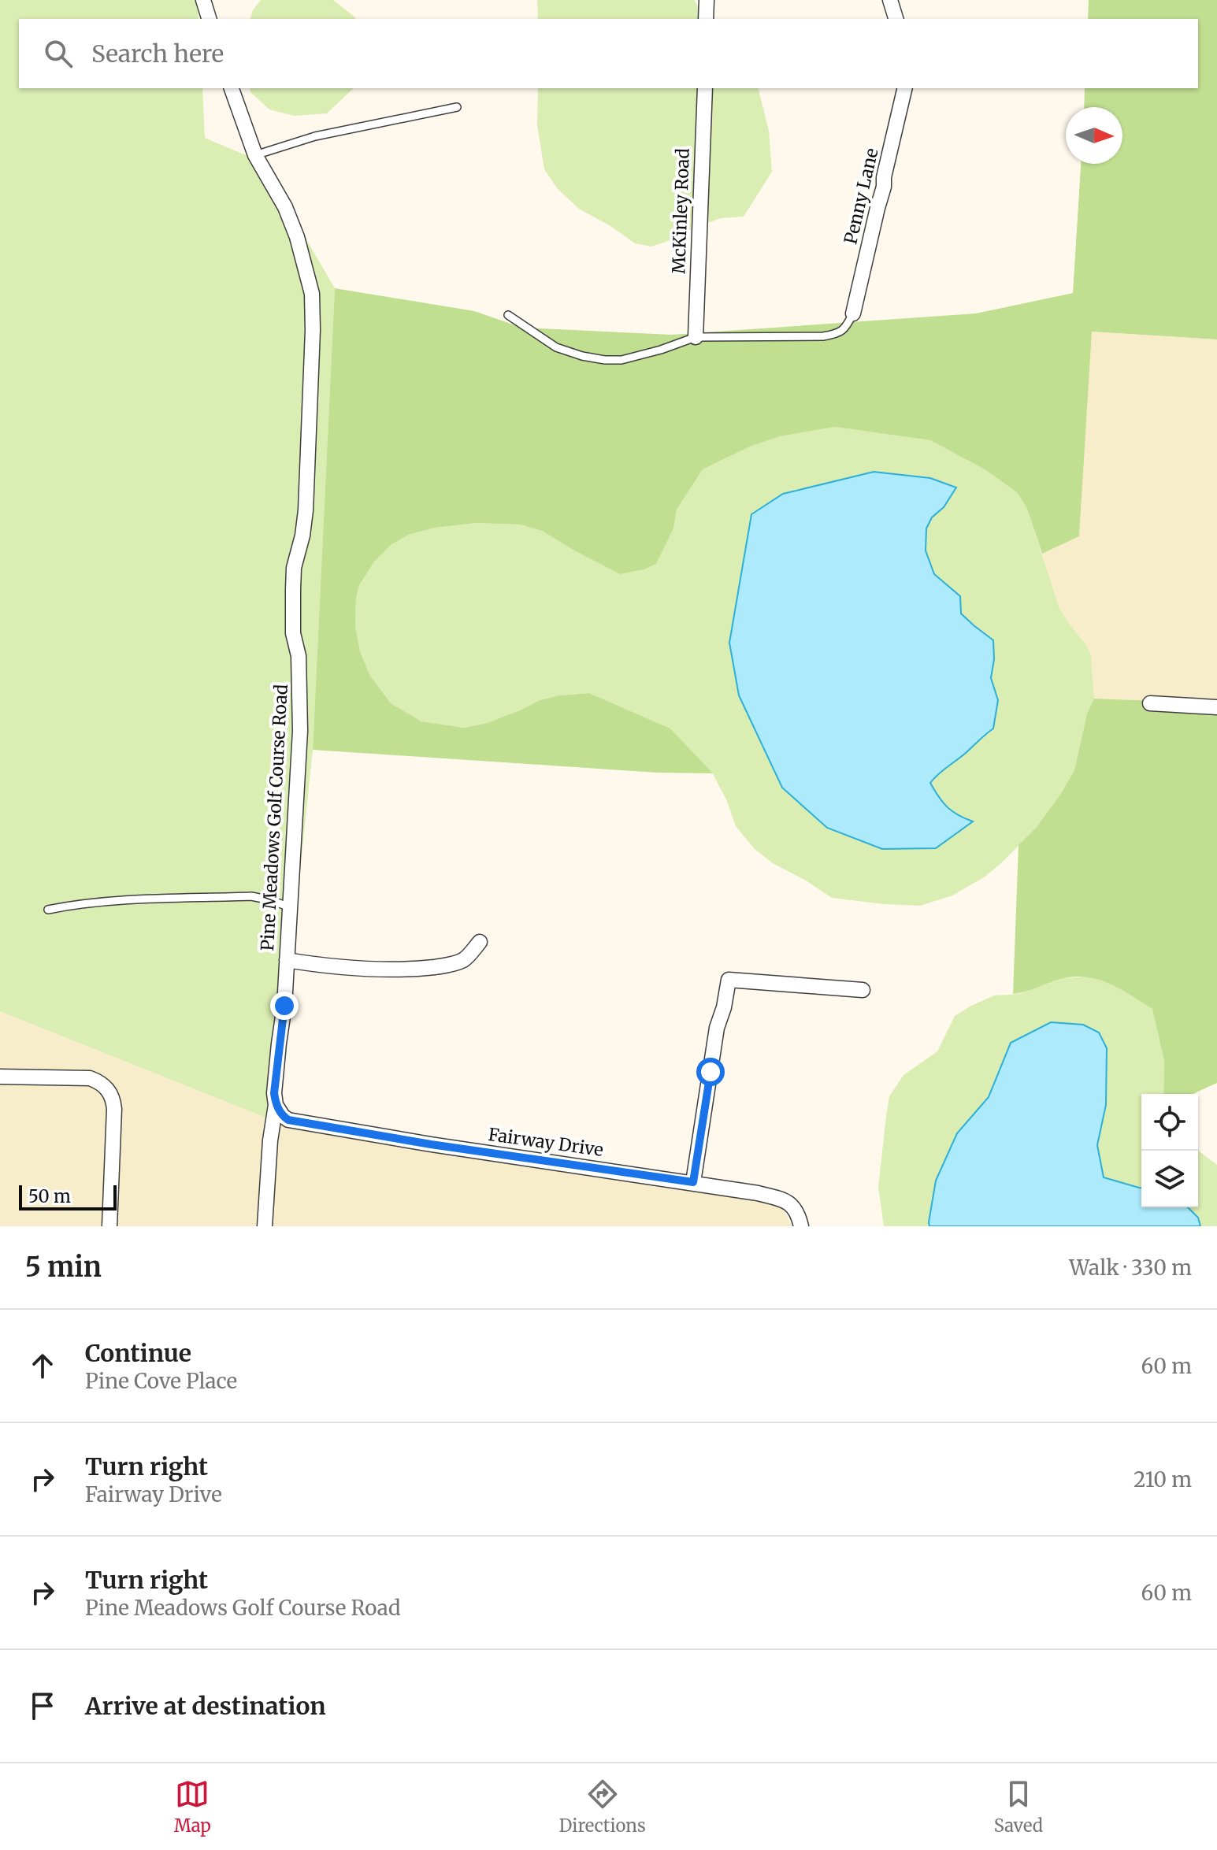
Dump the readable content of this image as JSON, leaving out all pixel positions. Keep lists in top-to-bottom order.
{
  "streets": {
    "street": [
      "Penny Lane",
      "McKinley Road",
      "Pine Meadows Golf Course Road",
      "Fairway Drive"
    ]
  },
  "crossings": [
    ["Pine Meadows Golf Course Road", "Fairway Drive"]
  ],
  "scale_bar": "50 m",
  "north": "right",
  "page": {
    "search": "Search here",
    "scale": "50 m",
    "heading": ["5 min", "Walk · 330 m"],
    "list": [
      ["Continue", "Pine Cove Place", "60 m"],
      ["Turn right", "Fairway Drive", "210 m"],
      ["Turn right", "Pine Meadows Golf Course Road", "60 m"],
      "Arrive at destination"
    ],
    "nav": ["Map", "Directions", "Saved"]
  }
}
